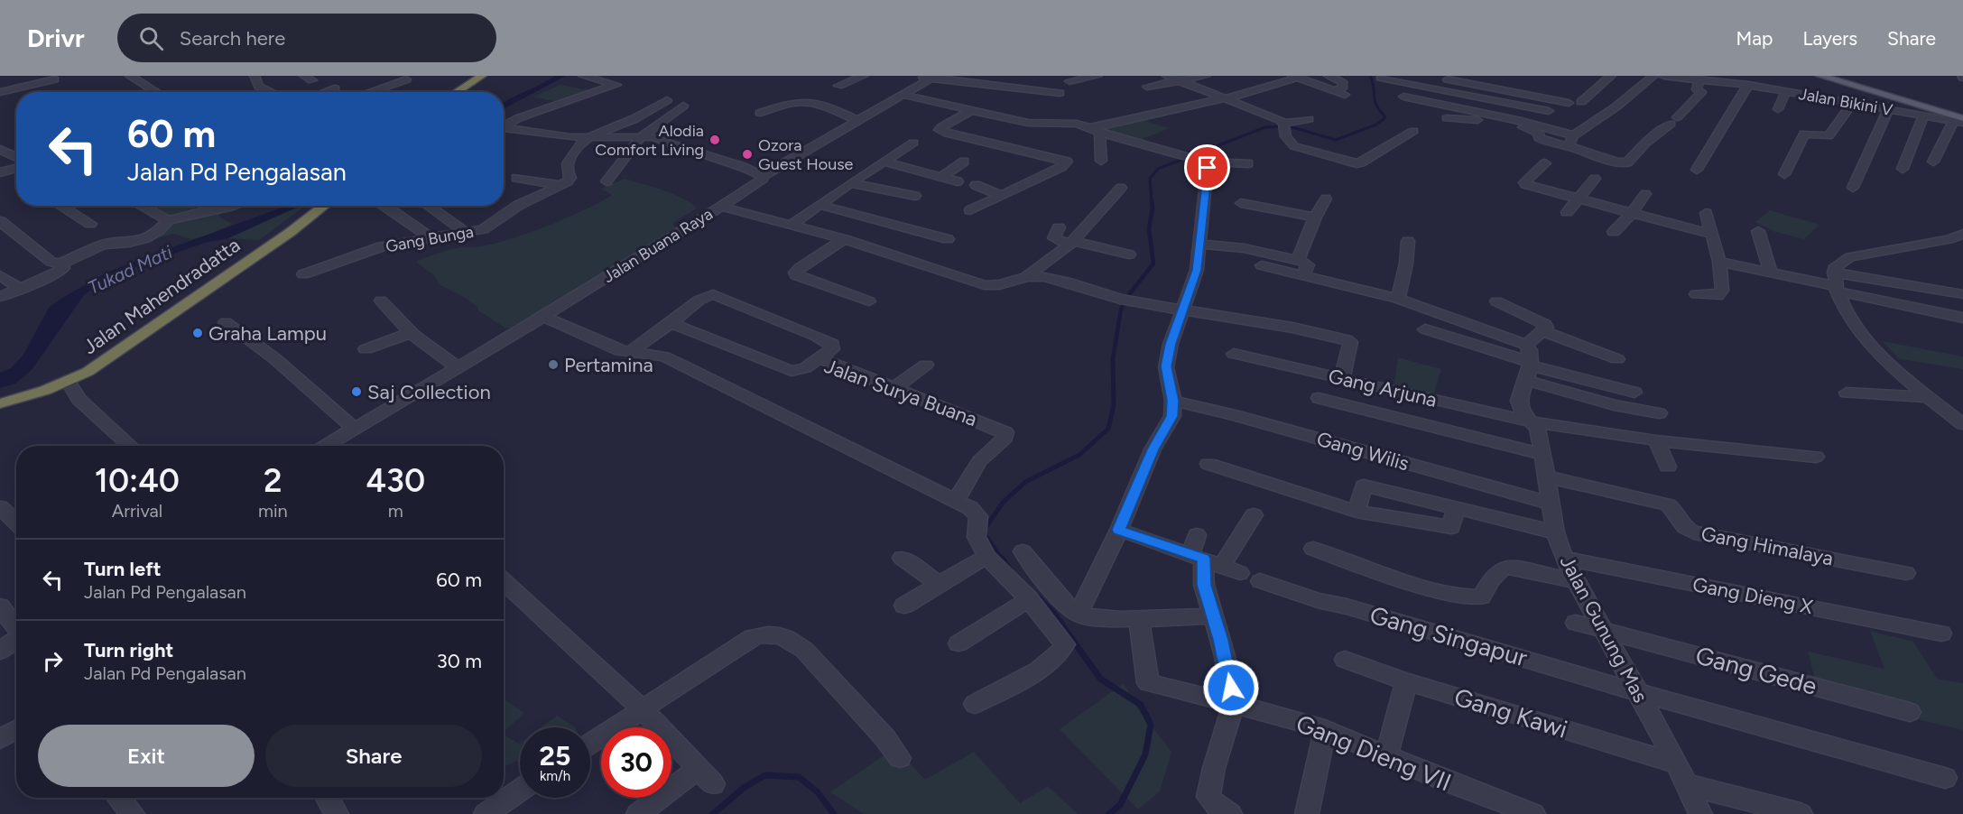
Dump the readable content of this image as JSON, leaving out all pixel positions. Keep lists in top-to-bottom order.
{
  "streets": {
    "highway": ["Jalan Mahendradatta"],
    "street": [
      "Jalan Bikini V",
      "Gang Bunga",
      "Jalan Buana Raya",
      "Gang Arjuna",
      "Jalan Surya Buana",
      "Gang Wilis",
      "Gang Himalaya",
      "Gang Dieng X",
      "Jalan Gunung Mas",
      "Gang Singapur",
      "Gang Gede",
      "Gang Kawi",
      "Gang Dieng VII"
    ]
  },
  "crossings": [
    ["Gang Arjuna", "Jalan Gunung Mas"],
    ["Gang Wilis", "Jalan Gunung Mas"],
    ["Gang Himalaya", "Jalan Gunung Mas"],
    ["Gang Dieng X", "Jalan Gunung Mas"],
    ["Jalan Gunung Mas", "Gang Singapur"],
    ["Jalan Gunung Mas", "Gang Gede"],
    ["Jalan Gunung Mas", "Gang Kawi"]
  ],
  "water": ["Tukad Mati"],
  "places": [
    "Alodia Comfort Living",
    "Ozora Guest House",
    "Graha Lampu",
    "Pertamina",
    "Saj Collection"
  ],
  "page": {
    "header": "Drivr",
    "search": "Search here",
    "nav": ["Map", "Layers", "Share"],
    "turn": ["60 m", "Jalan Pd Pengalasan"],
    "eta": [
      "10:40",
      "Arrival",
      "2",
      "min",
      "430",
      "m"
    ],
    "list": [
      {
        "name": "Turn left",
        "note": "Jalan Pd Pengalasan",
        "value": "60 m"
      },
      {
        "name": "Turn right",
        "note": "Jalan Pd Pengalasan",
        "value": "30 m"
      }
    ],
    "buttons": ["Exit", "Share"],
    "speed": "25 km/h",
    "limit": "30"
  }
}
